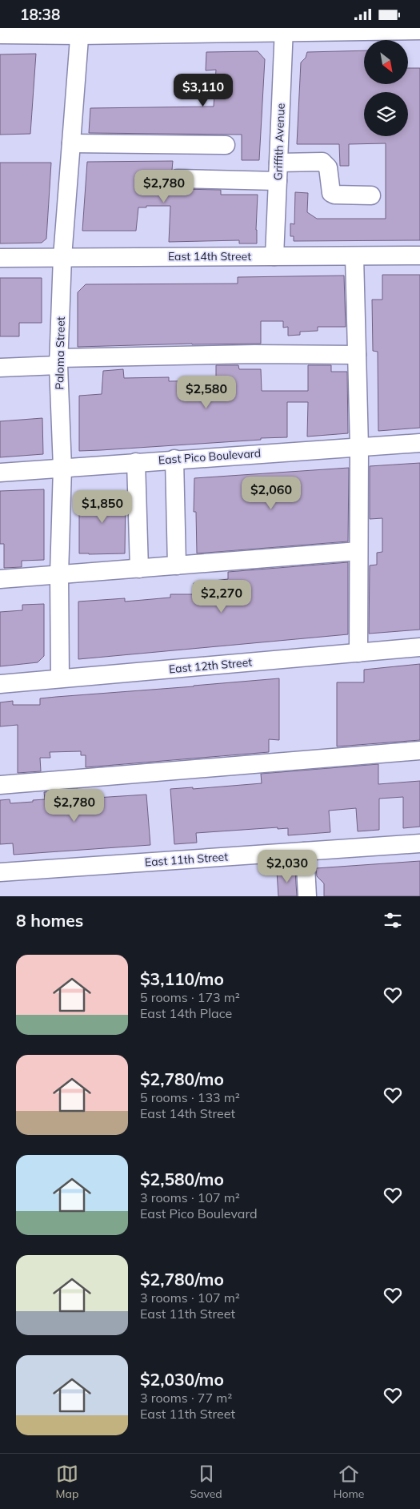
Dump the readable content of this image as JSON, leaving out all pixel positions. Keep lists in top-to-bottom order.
{
  "streets": {
    "street": [
      "Griffith Avenue",
      "East 14th Street",
      "Paloma Street",
      "East Pico Boulevard",
      "East 12th Street",
      "East 11th Street"
    ]
  },
  "crossings": [
    ["Griffith Avenue", "East 14th Street"],
    ["East 14th Street", "Paloma Street"],
    ["Paloma Street", "East Pico Boulevard"],
    ["Paloma Street", "East 12th Street"]
  ],
  "north": "bottom right",
  "page": {
    "status": "18:38",
    "price": [
      "$3,110",
      "$2,780",
      "$2,580",
      "$2,060",
      "$1,850",
      "$2,270",
      "$2,780",
      "$2,030"
    ],
    "heading": "8 homes",
    "list": [
      {
        "name": "$3,110/mo",
        "note": "5 rooms · 173 m² · East 14th Place"
      },
      {
        "name": "$2,780/mo",
        "note": "5 rooms · 133 m² · East 14th Street"
      },
      {
        "name": "$2,580/mo",
        "note": "3 rooms · 107 m² · East Pico Boulevard"
      },
      {
        "name": "$2,780/mo",
        "note": "3 rooms · 107 m² · East 11th Street"
      },
      {
        "name": "$2,030/mo",
        "note": "3 rooms · 77 m² · East 11th Street"
      }
    ],
    "tabs": ["Map", "Saved", "Home"]
  }
}
